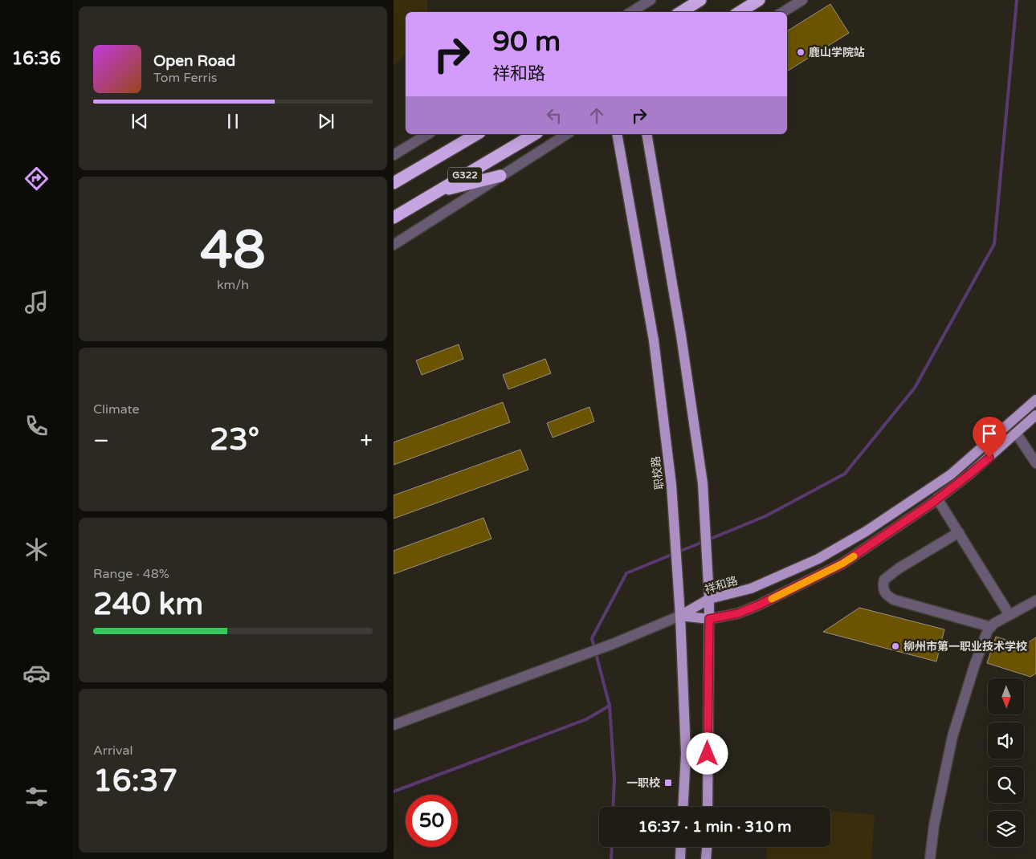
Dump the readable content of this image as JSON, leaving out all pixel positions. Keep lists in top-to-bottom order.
{
  "streets": {
    "highway": ["G322"],
    "main road": ["职校路", "祥和路"]
  },
  "crossings": [
    ["职校路", "祥和路"]
  ],
  "places": {
    "other": ["鹿山学院站", "柳州市第一职业技术学校"],
    "transit": ["一职校"]
  },
  "north": "bottom",
  "page": {
    "tabs": "16:36",
    "turn": ["90 m", "祥和路"],
    "song": ["Open Road", "Tom Ferris"],
    "tile": [
      ["48", "km/h"],
      "Climate",
      ["Range · 48%", "240 km"],
      ["Arrival", "16:37"]
    ],
    "heat": ["−", "23°", "+"],
    "limit": "50",
    "trip": "16:37 · 1 min · 310 m"
  }
}
